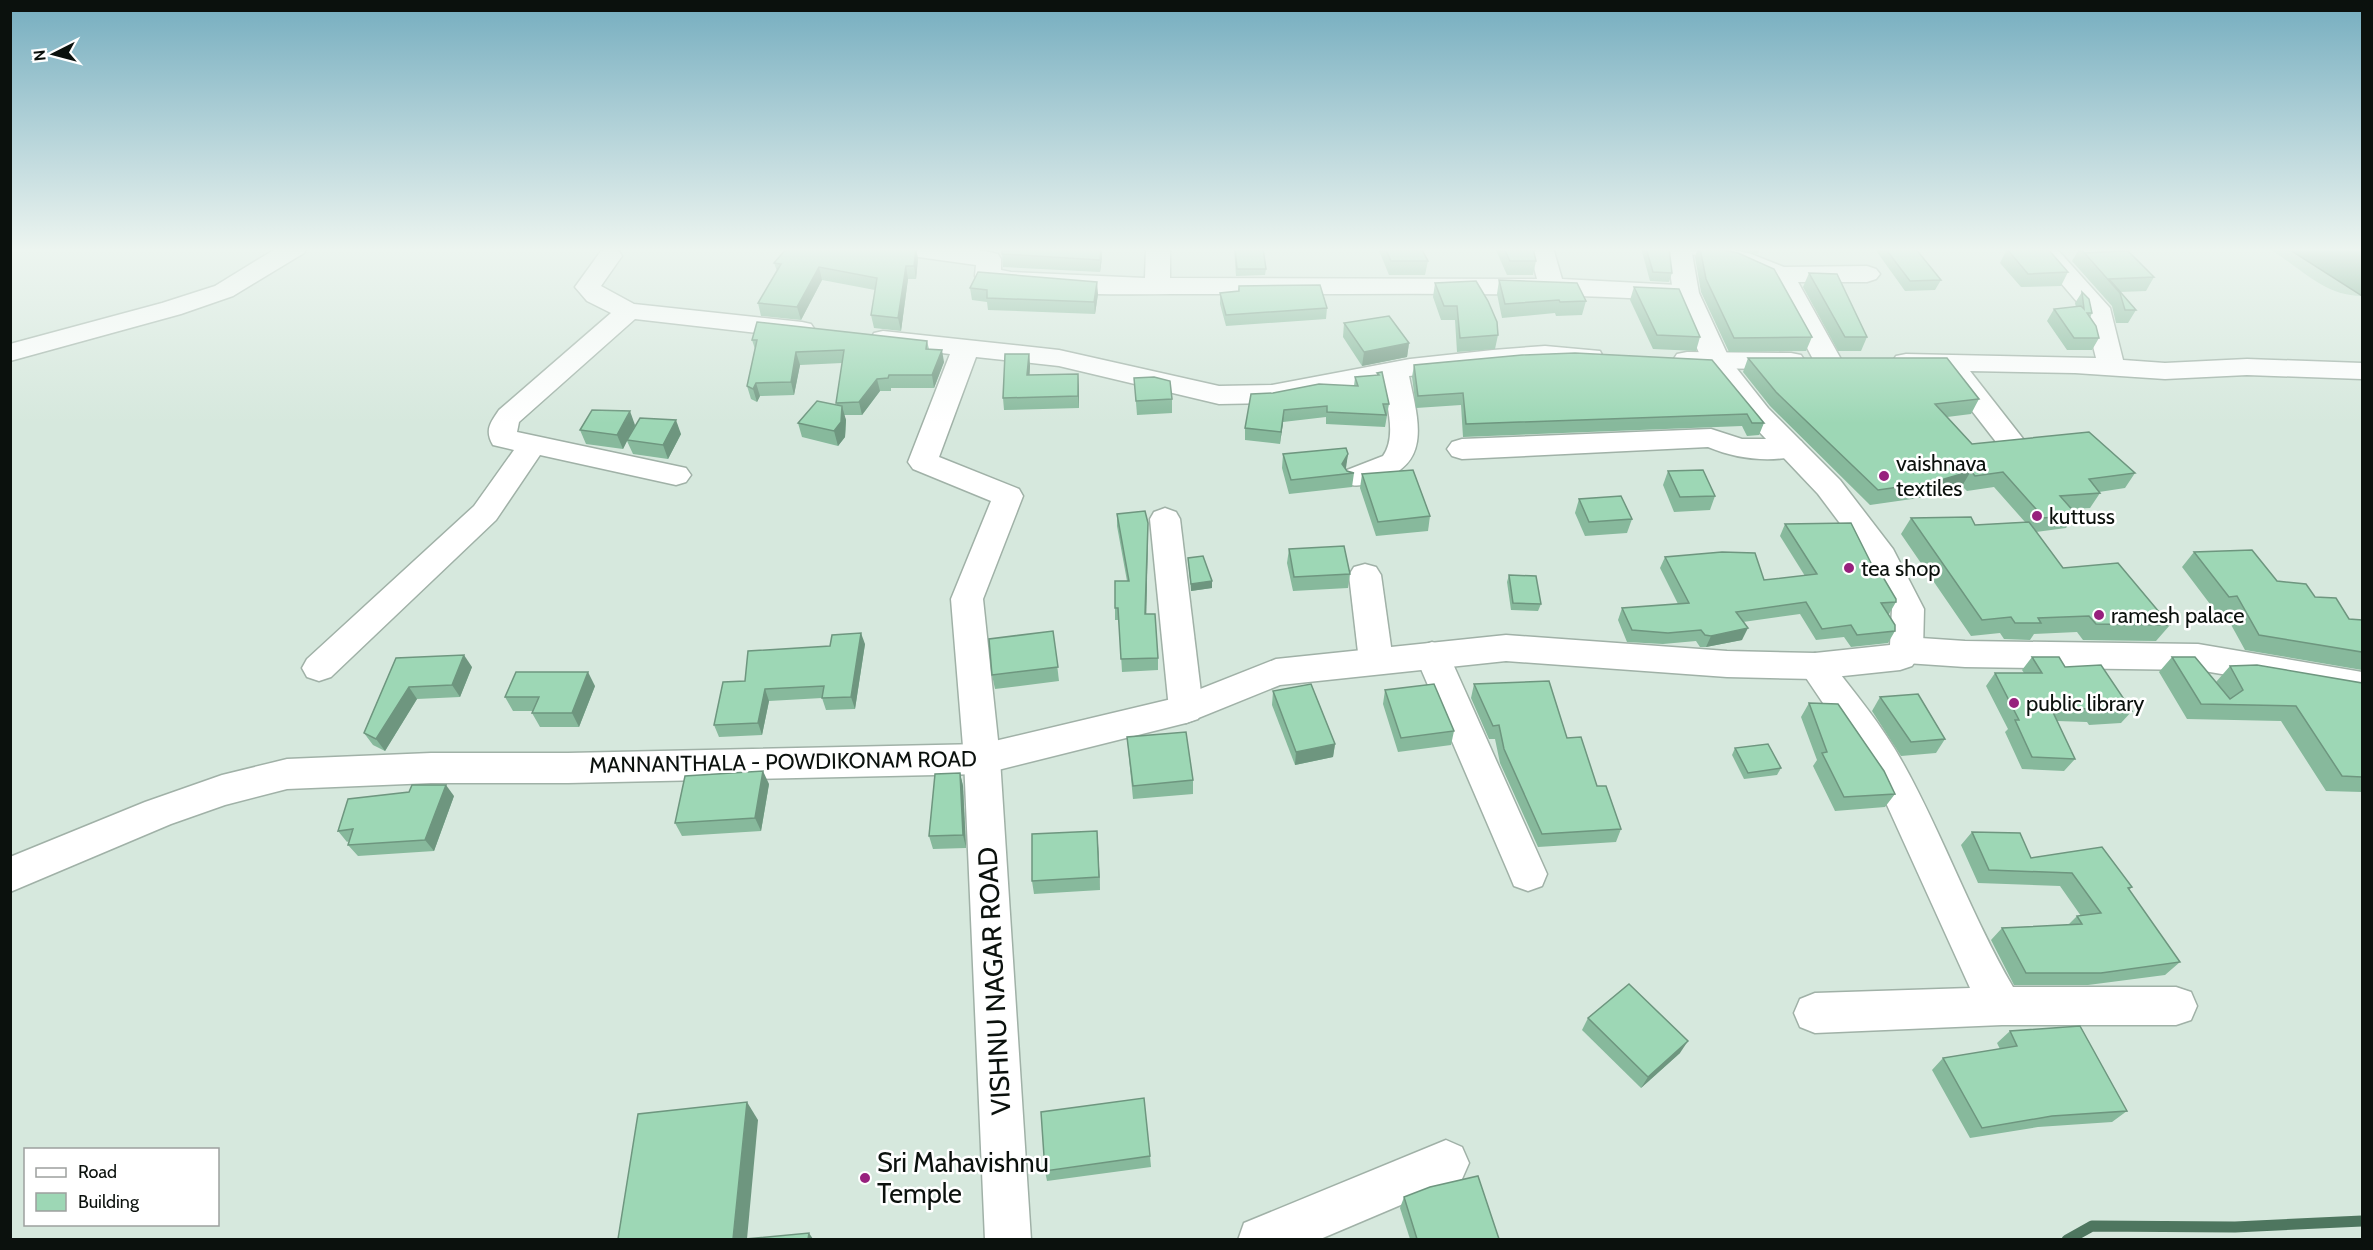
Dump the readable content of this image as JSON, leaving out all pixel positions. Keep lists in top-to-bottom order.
{
  "streets": {
    "street": ["MANNANTHALA - POWDIKONAM ROAD", "VISHNU NAGAR ROAD"]
  },
  "crossings": [
    ["MANNANTHALA - POWDIKONAM ROAD", "VISHNU NAGAR ROAD"]
  ],
  "places": [
    "vaishnava textiles",
    "kuttuss",
    "tea shop",
    "ramesh palace",
    "public library",
    "Sri Mahavishnu Temple"
  ],
  "legend": ["Road", "Building"],
  "north": "left"
}
